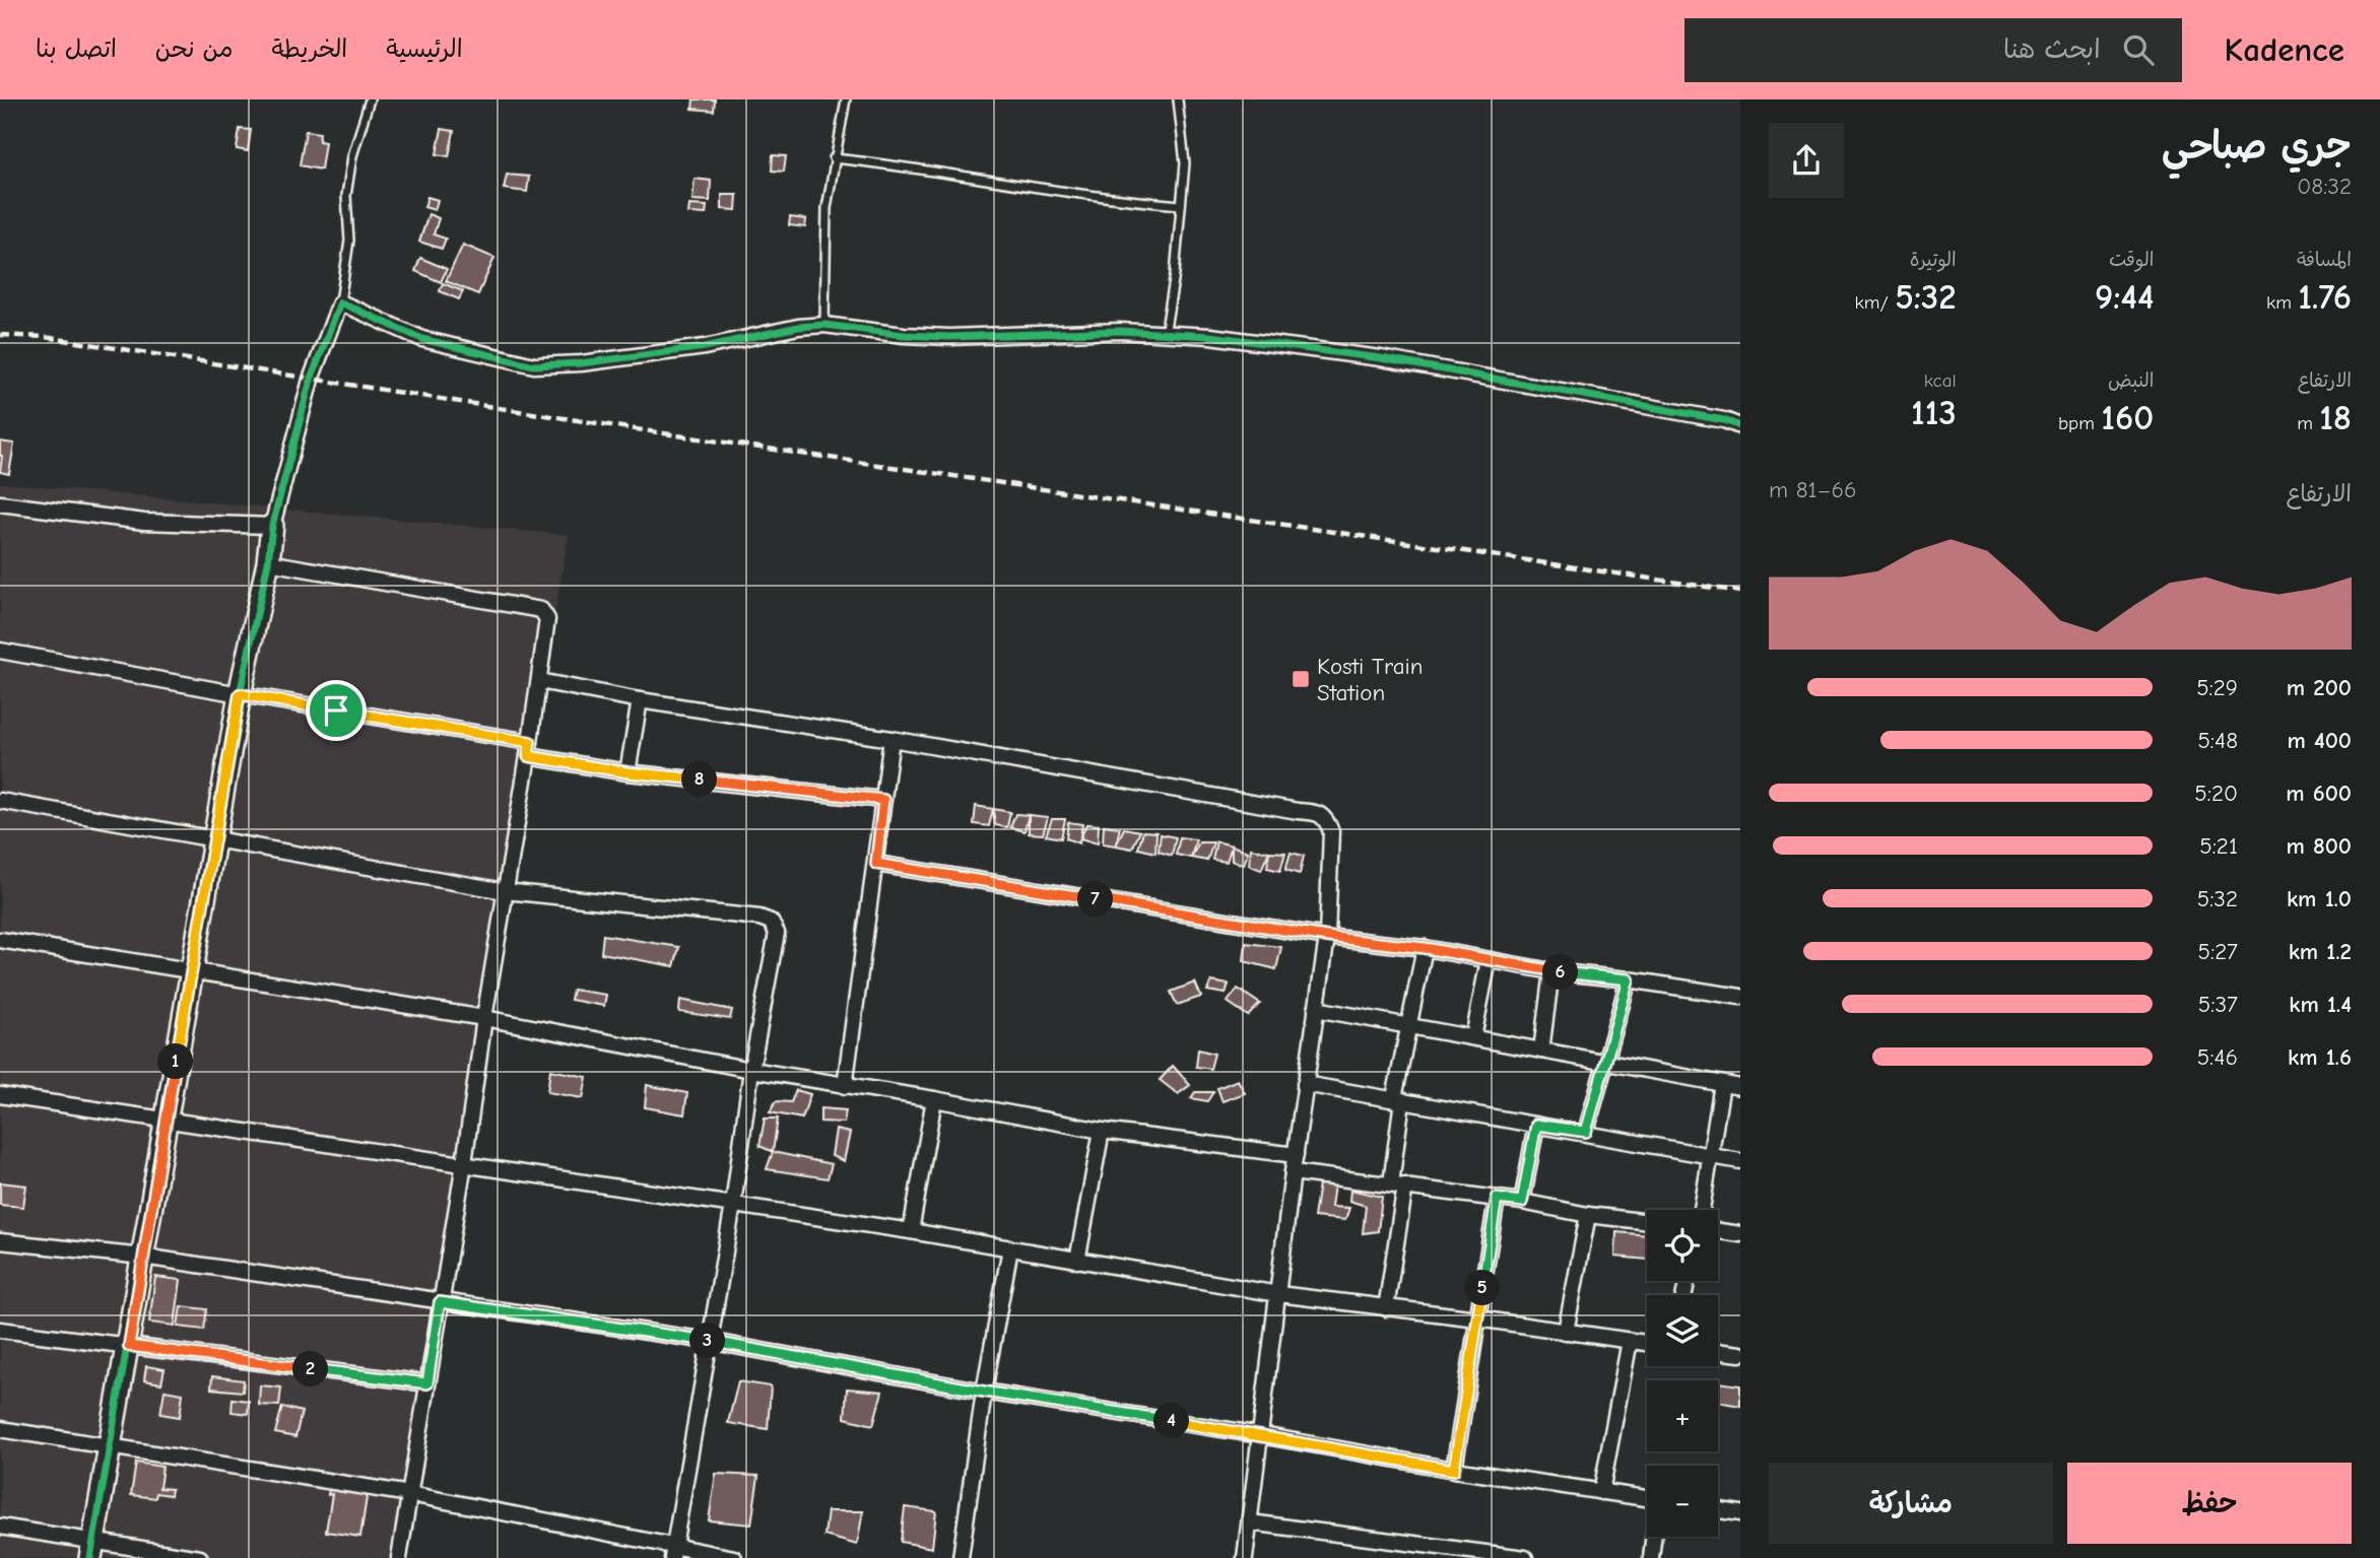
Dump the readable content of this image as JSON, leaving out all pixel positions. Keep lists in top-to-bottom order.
{
  "places": {
    "transit": ["Kosti Train Station"]
  },
  "page": {
    "header": "Kadence",
    "search": "ابحث هنا",
    "nav": [
      "الرئيسية",
      "الخريطة",
      "من نحن",
      "اتصل بنا"
    ],
    "heading": ["جري صباحي", "08:32"],
    "stats": [
      ["المسافة", "1.76 km"],
      ["الوقت", "9:44"],
      ["الوتيرة", "5:32 /km"],
      ["الارتفاع", "18 m"],
      ["النبض", "160 bpm"],
      ["kcal", "113"]
    ],
    "chart": ["الارتفاع", "66–81 m"],
    "list": [
      {
        "name": "200 m",
        "note": "5:29"
      },
      {
        "name": "400 m",
        "note": "5:48"
      },
      {
        "name": "600 m",
        "note": "5:20"
      },
      {
        "name": "800 m",
        "note": "5:21"
      },
      {
        "name": "1.0 km",
        "note": "5:32"
      },
      {
        "name": "1.2 km",
        "note": "5:27"
      },
      {
        "name": "1.4 km",
        "note": "5:37"
      },
      {
        "name": "1.6 km",
        "note": "5:46"
      }
    ],
    "pins": [
      "8",
      "7",
      "6",
      "1",
      "5",
      "3",
      "2",
      "4"
    ],
    "map_buttons": ["+", "−"],
    "buttons": ["حفظ", "مشاركة"]
  }
}
